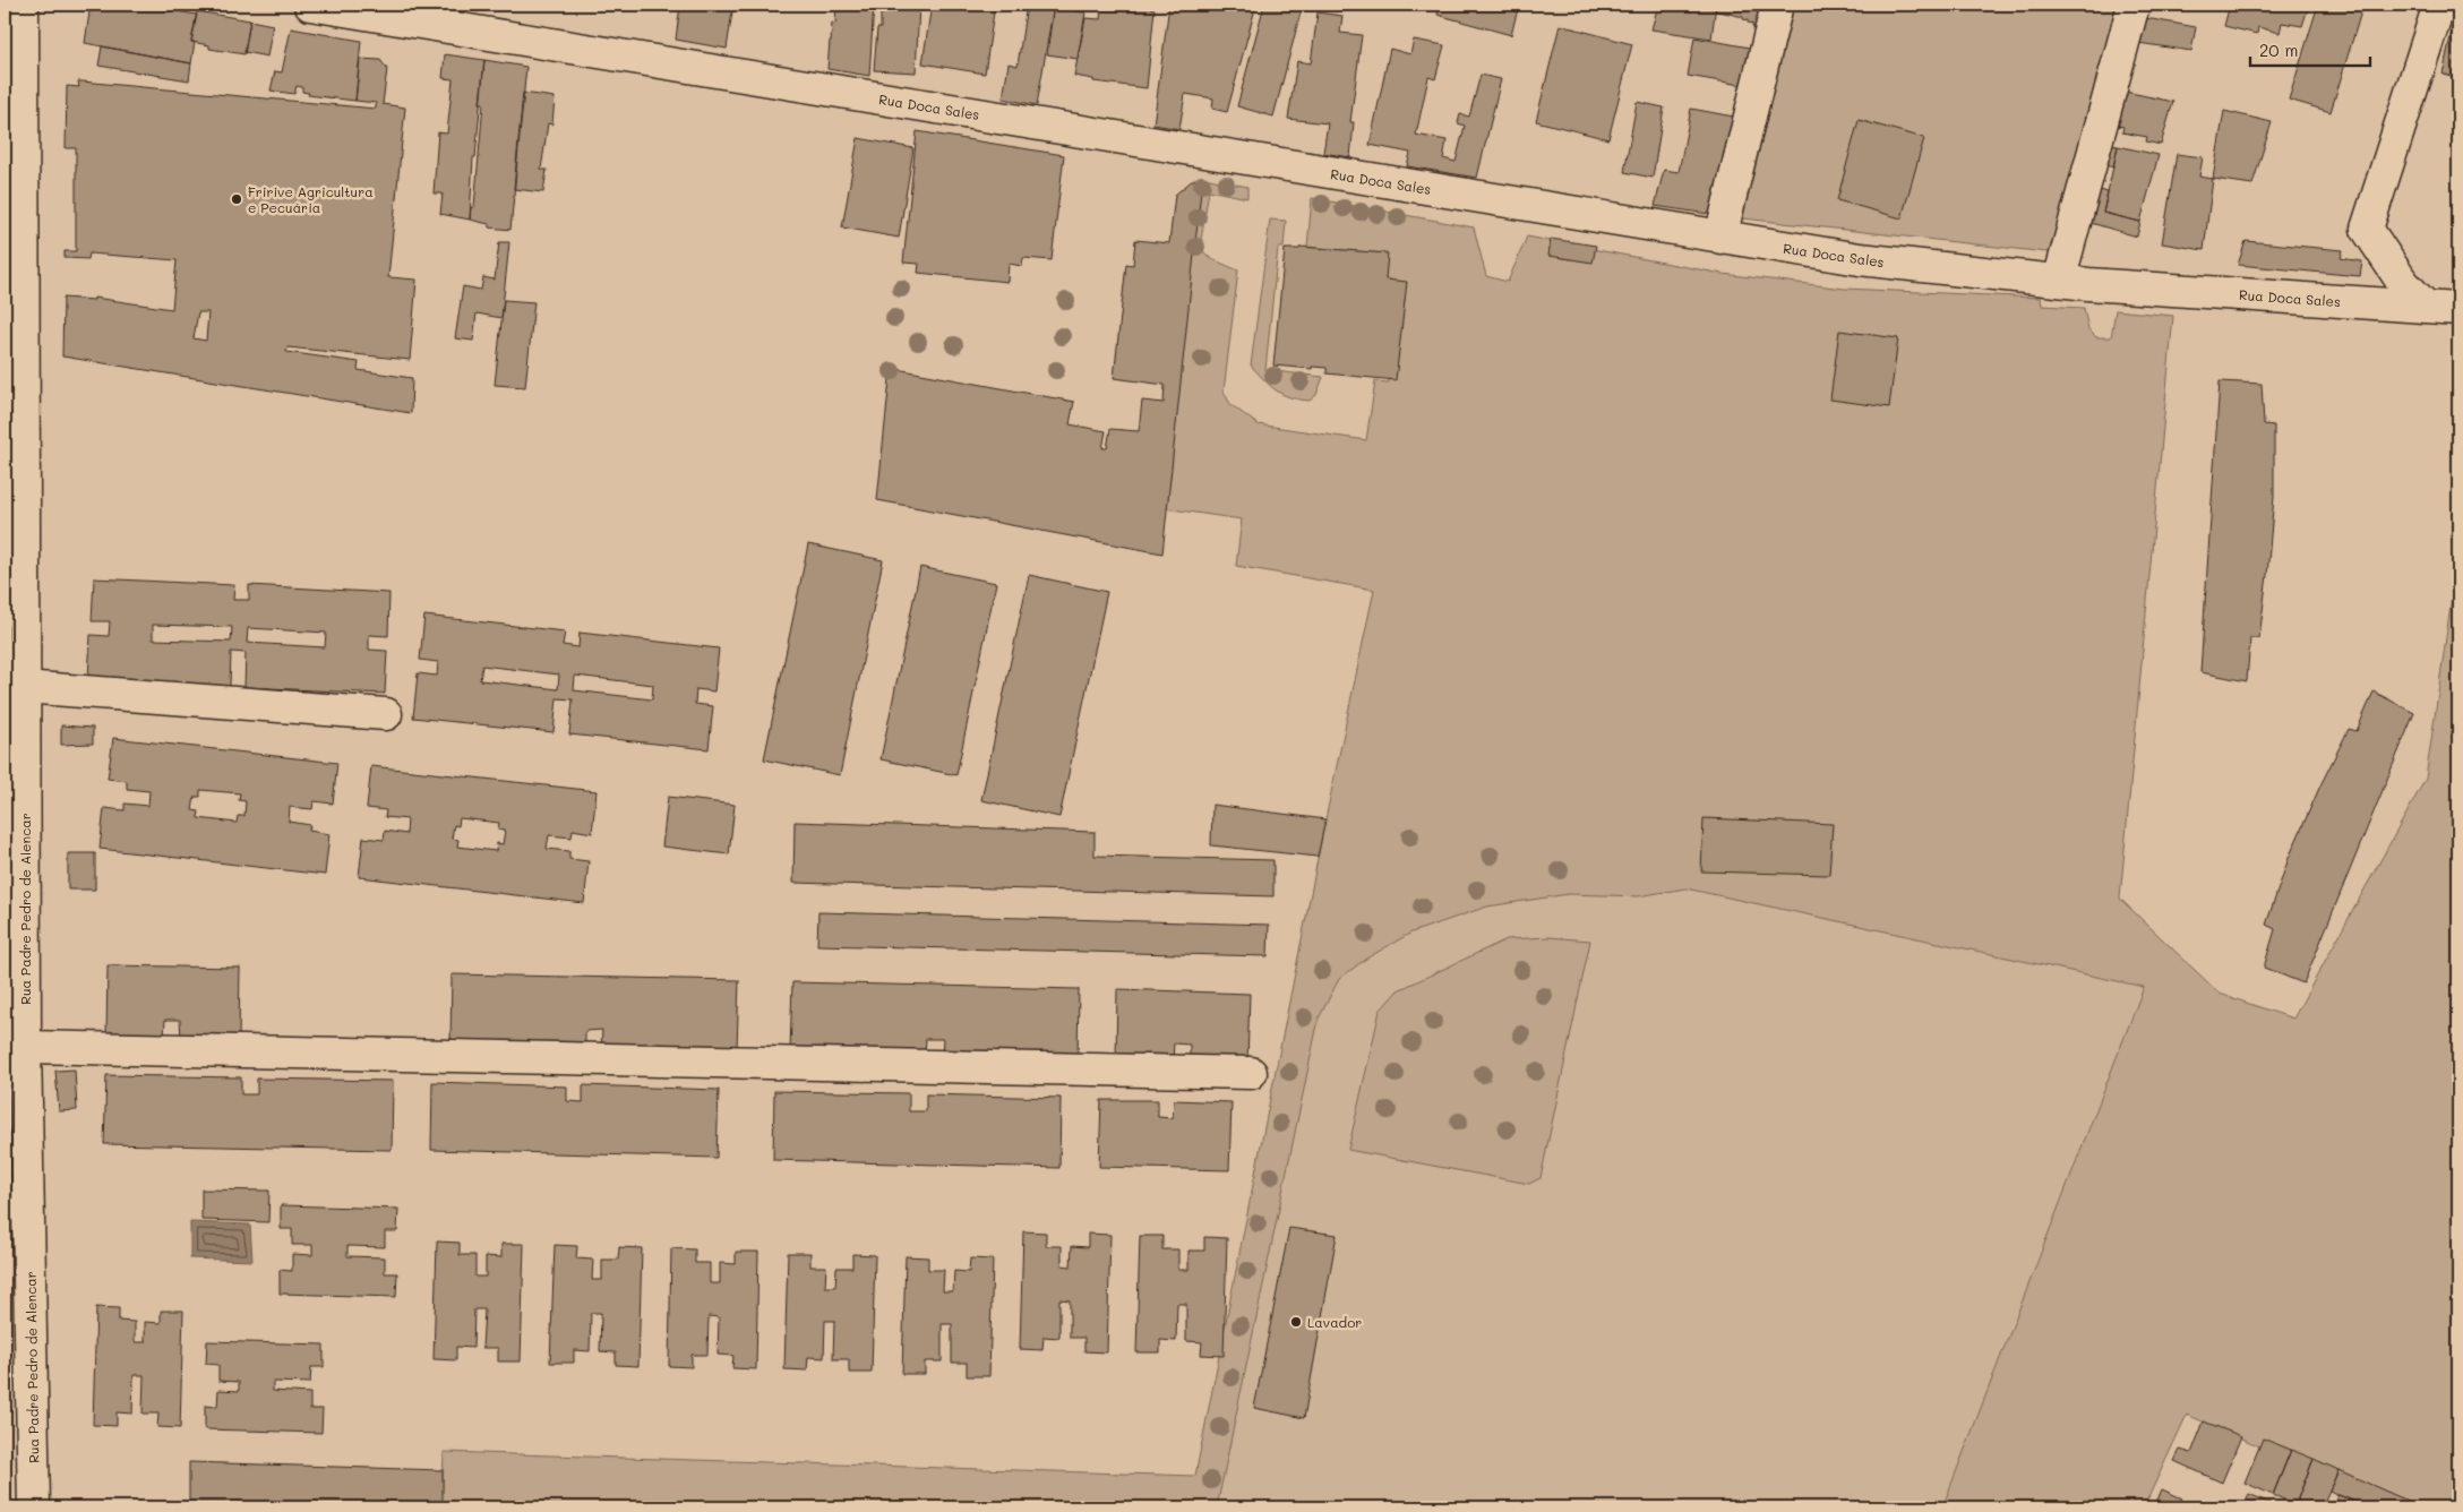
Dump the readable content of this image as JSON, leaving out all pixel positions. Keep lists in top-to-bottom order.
{
  "streets": {
    "street": ["Rua Doca Sales", "Rua Padre Pedro de Alencar"]
  },
  "places": ["Fririve Agricultura e Pecuária", "Lavador"],
  "scale_bar": "20 m"
}
